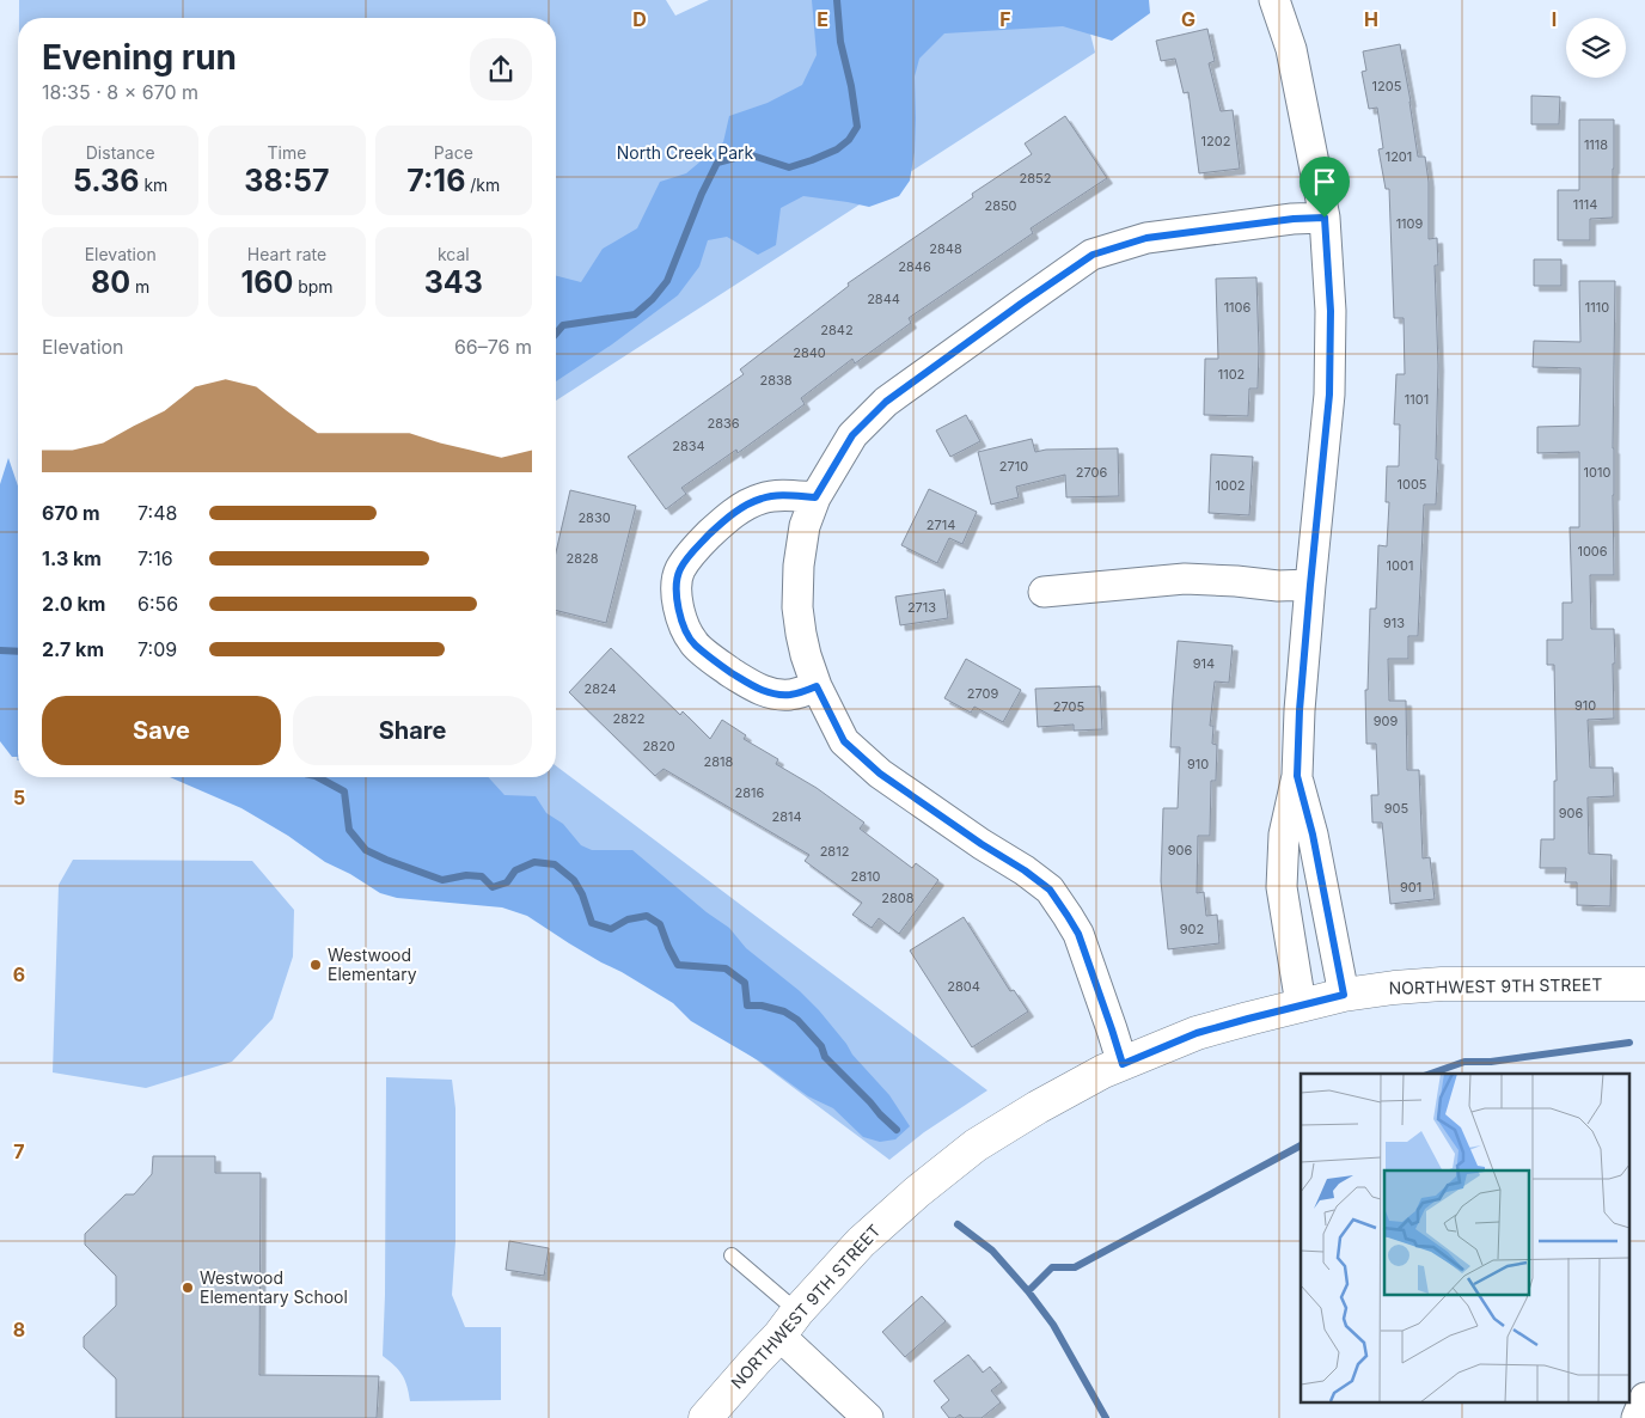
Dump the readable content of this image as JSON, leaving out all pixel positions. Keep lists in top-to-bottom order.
{
  "streets": {
    "street": ["NORTHWEST 9TH STREET"]
  },
  "parks": ["North Creek Park"],
  "places": ["Westwood Elementary", "Westwood Elementary School"],
  "house_numbers": [
    "1205",
    "1202",
    "1118",
    "1201",
    "2852",
    "1114",
    "2850",
    "1109",
    "2848",
    "2846",
    "2844",
    "1106",
    "1110",
    "2842",
    "2840",
    "1102",
    "2838",
    "1101",
    "2836",
    "2834",
    "2710",
    "2706",
    "1010",
    "1005",
    "1002",
    "2830",
    "2714",
    "1006",
    "2828",
    "1001",
    "2713",
    "913",
    "914",
    "2824",
    "2709",
    "910",
    "2705",
    "2822",
    "909",
    "2820",
    "2818",
    "910",
    "2816",
    "905",
    "906",
    "2814",
    "906",
    "2812",
    "2810",
    "901",
    "2808",
    "902",
    "2804"
  ],
  "page": {
    "heading": ["Evening run", "18:35 · 8 × 670 m"],
    "stats": [
      ["Distance", "5.36 km"],
      ["Time", "38:57"],
      ["Pace", "7:16 /km"],
      ["Elevation", "80 m"],
      ["Heart rate", "160 bpm"],
      ["kcal", "343"]
    ],
    "chart": ["Elevation", "66–76 m"],
    "list": [
      {
        "name": "670 m",
        "note": "7:48"
      },
      {
        "name": "1.3 km",
        "note": "7:16"
      },
      {
        "name": "2.0 km",
        "note": "6:56"
      },
      {
        "name": "2.7 km",
        "note": "7:09"
      }
    ],
    "buttons": ["Save", "Share"]
  },
  "grid": {
    "columns": [
      "D",
      "E",
      "F",
      "G",
      "H",
      "I"
    ],
    "rows": [
      "5",
      "6",
      "7",
      "8"
    ]
  }
}
